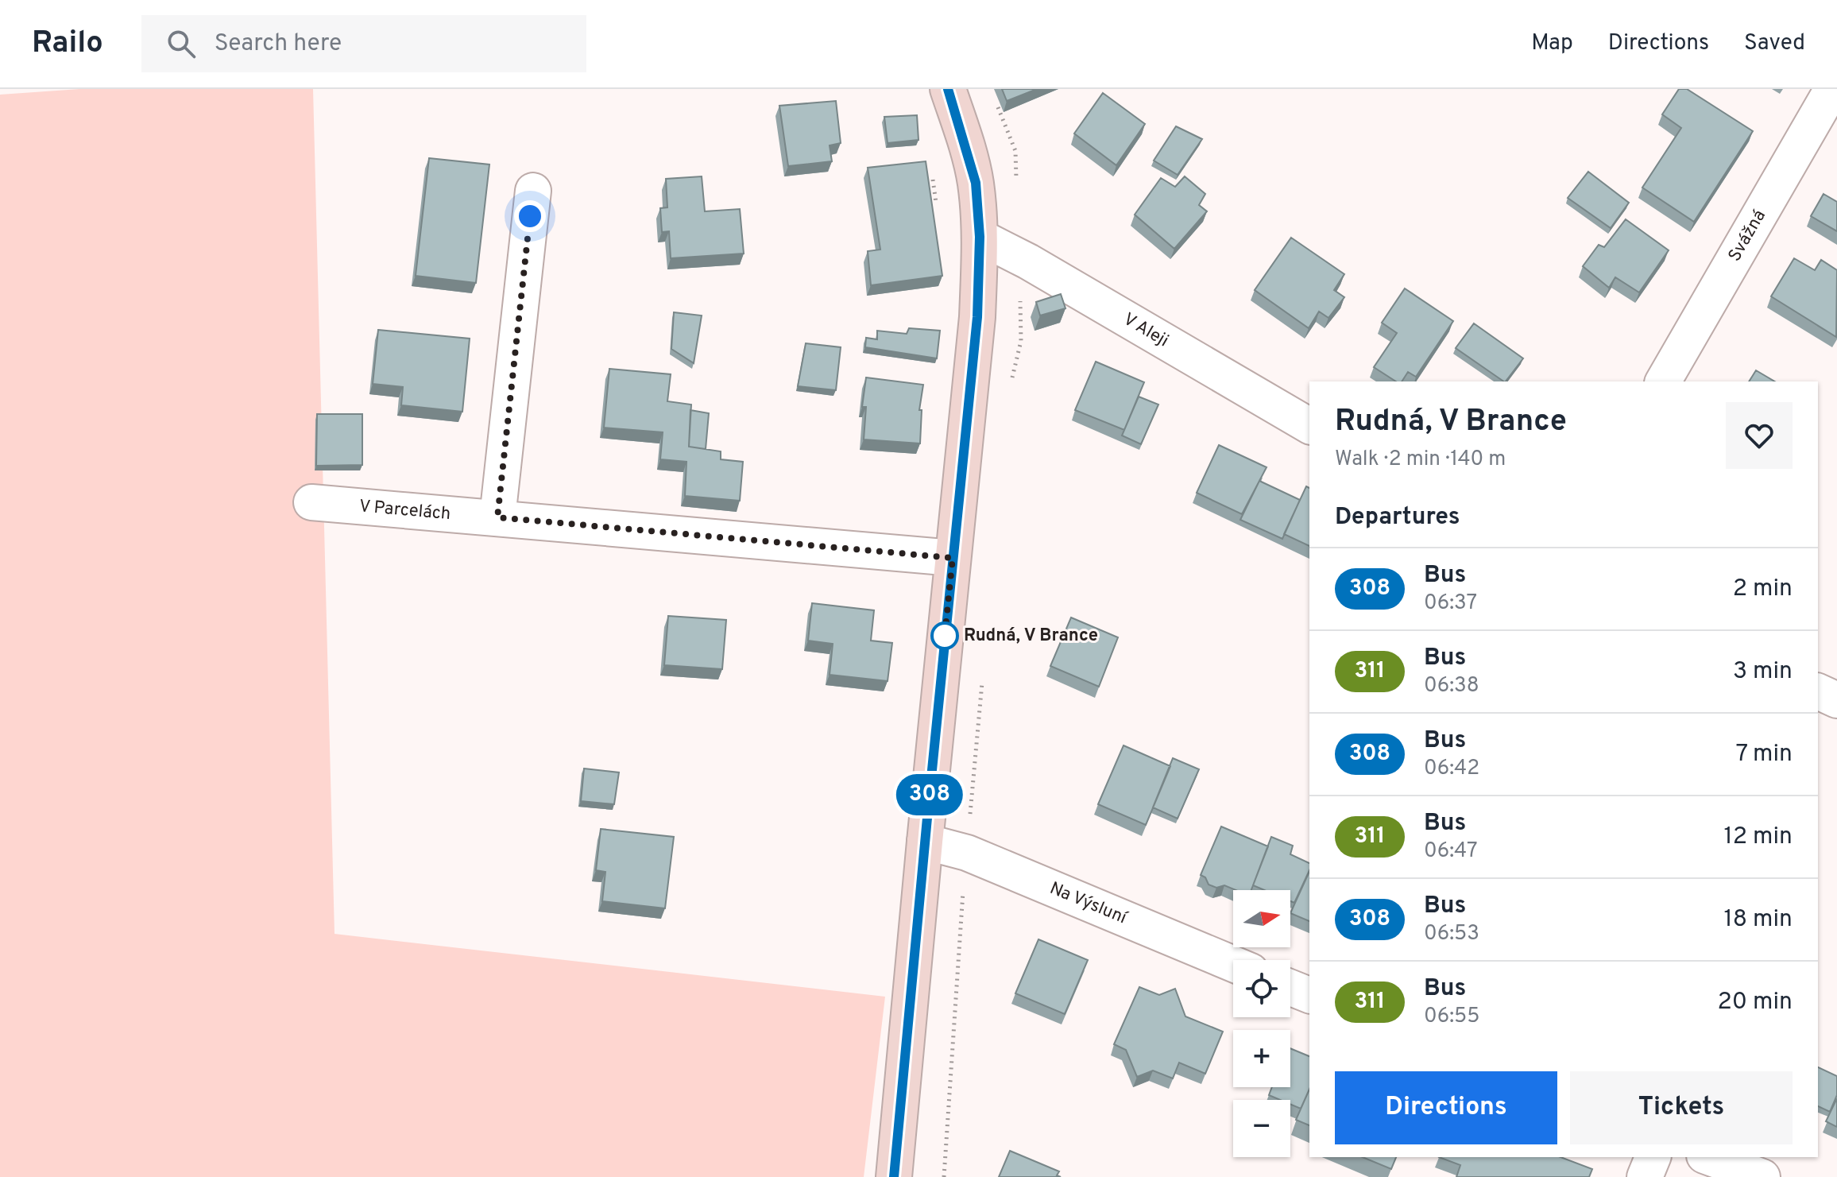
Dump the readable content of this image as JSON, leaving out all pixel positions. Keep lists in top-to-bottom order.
{
  "streets": {
    "street": [
      "Svážná",
      "V Aleji",
      "V Parcelách",
      "Na Výsluní"
    ]
  },
  "places": ["Rudná, V Brance"],
  "lines": ["bus line 308"],
  "north": "right",
  "page": {
    "header": "Railo",
    "search": "Search here",
    "nav": ["Map", "Directions", "Saved"],
    "on_map": "308",
    "heading": [
      ["Rudná, V Brance", "Walk · 2 min · 140 m"],
      "Departures"
    ],
    "list": [
      {
        "mark": "308",
        "name": "Bus",
        "note": "06:37",
        "value": "2 min"
      },
      {
        "mark": "311",
        "name": "Bus",
        "note": "06:38",
        "value": "3 min"
      },
      {
        "mark": "308",
        "name": "Bus",
        "note": "06:42",
        "value": "7 min"
      },
      {
        "mark": "311",
        "name": "Bus",
        "note": "06:47",
        "value": "12 min"
      },
      {
        "mark": "308",
        "name": "Bus",
        "note": "06:53",
        "value": "18 min"
      },
      {
        "mark": "311",
        "name": "Bus",
        "note": "06:55",
        "value": "20 min"
      }
    ],
    "map_buttons": ["+", "−"],
    "buttons": ["Directions", "Tickets"]
  }
}
